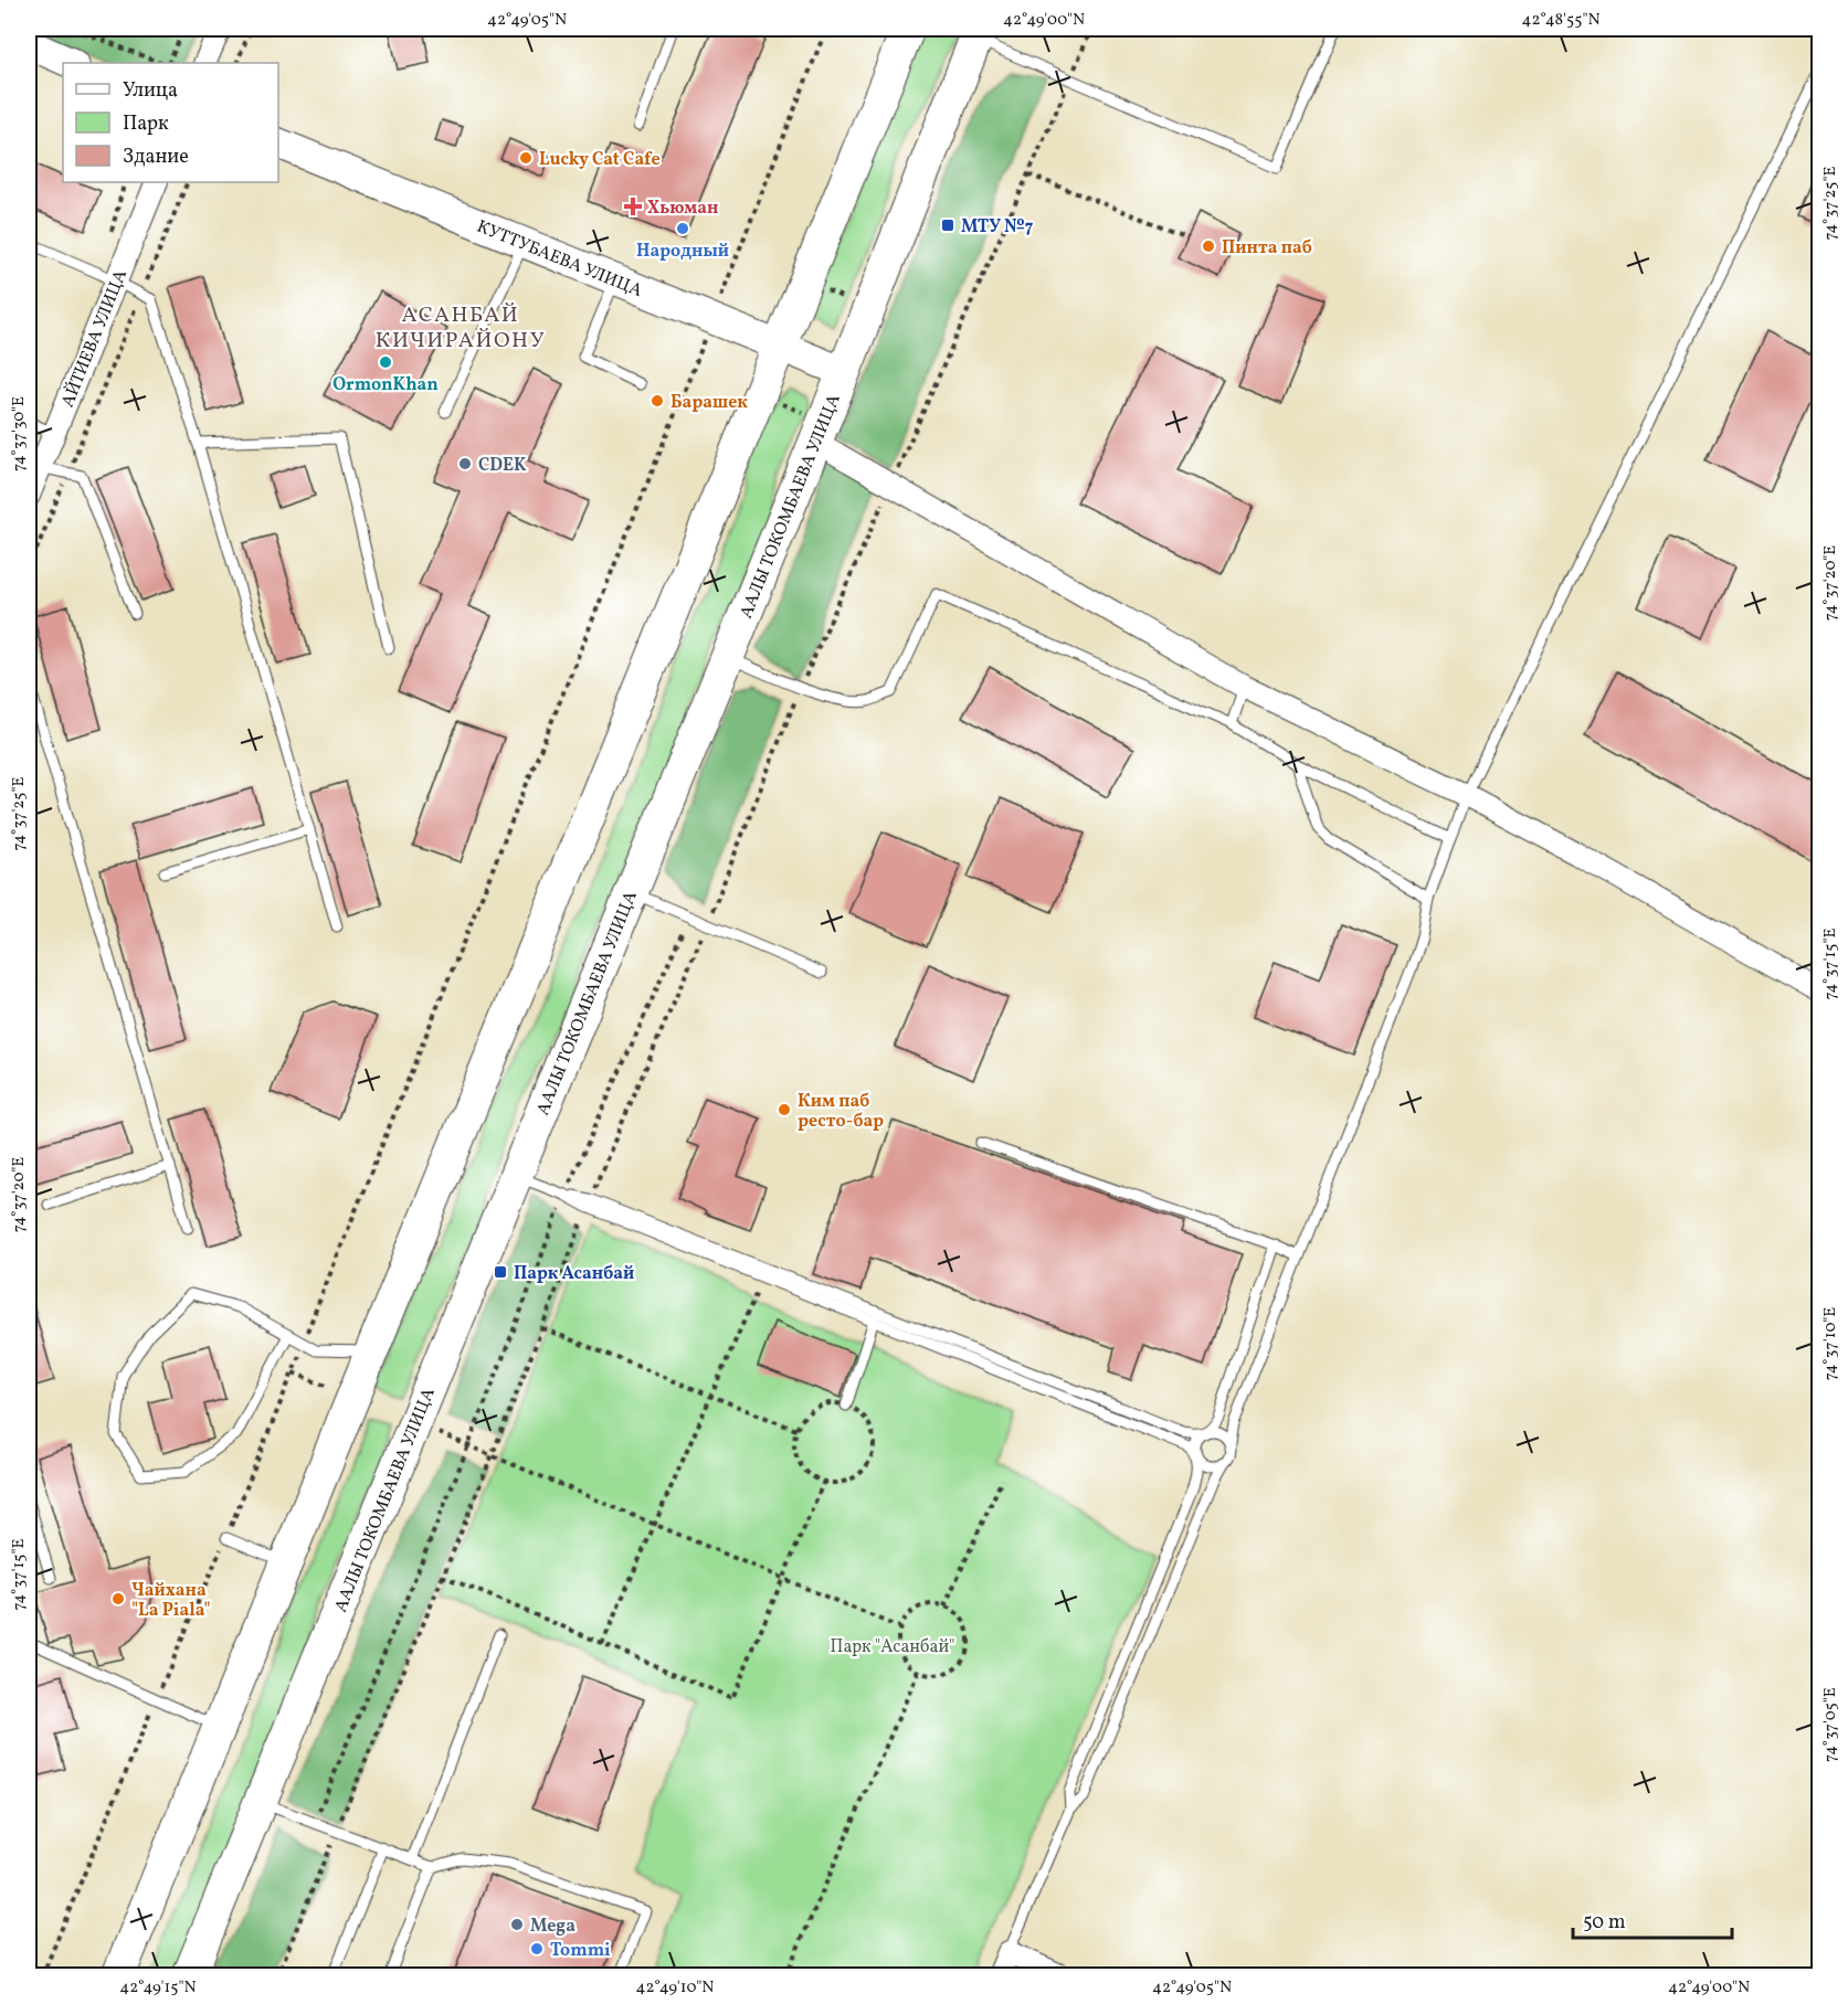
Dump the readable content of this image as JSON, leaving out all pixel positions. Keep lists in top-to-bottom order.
{
  "streets": {
    "main road": ["КУТТУБАЕВА УЛИЦА", "ААЛЫ ТОКОМБАЕВА УЛИЦА"],
    "street": ["АЙТИЕВА УЛИЦА"]
  },
  "crossings": [
    ["КУТТУБАЕВА УЛИЦА", "ААЛЫ ТОКОМБАЕВА УЛИЦА"]
  ],
  "districts": ["АСАНБАЙ КИЧИРАЙОНУ"],
  "parks": ["Парк \"Асанбай\""],
  "places": {
    "other": [
      "Lucky Cat Cafe",
      "Народный",
      "Пинта паб",
      "OrmonKhan",
      "Барашек",
      "CDEK",
      "Ким паб ресто-бар",
      "Чайхана \"La Piala\"",
      "Mega",
      "Tommi"
    ],
    "health": ["Хьюман"],
    "transit": ["МТУ №7", "Парк Асанбай"]
  },
  "legend": ["Улица", "Парк", "Здание"],
  "scale_bar": "50 m",
  "coordinates": [
    "42°49'05\"N",
    "42°49'00\"N",
    "42°48'55\"N",
    "74°37'25\"E",
    "74°37'30\"E",
    "74°37'20\"E",
    "74°37'15\"E",
    "74°37'10\"E",
    "74°37'05\"E",
    "42°49'15\"N",
    "42°49'10\"N"
  ]
}
